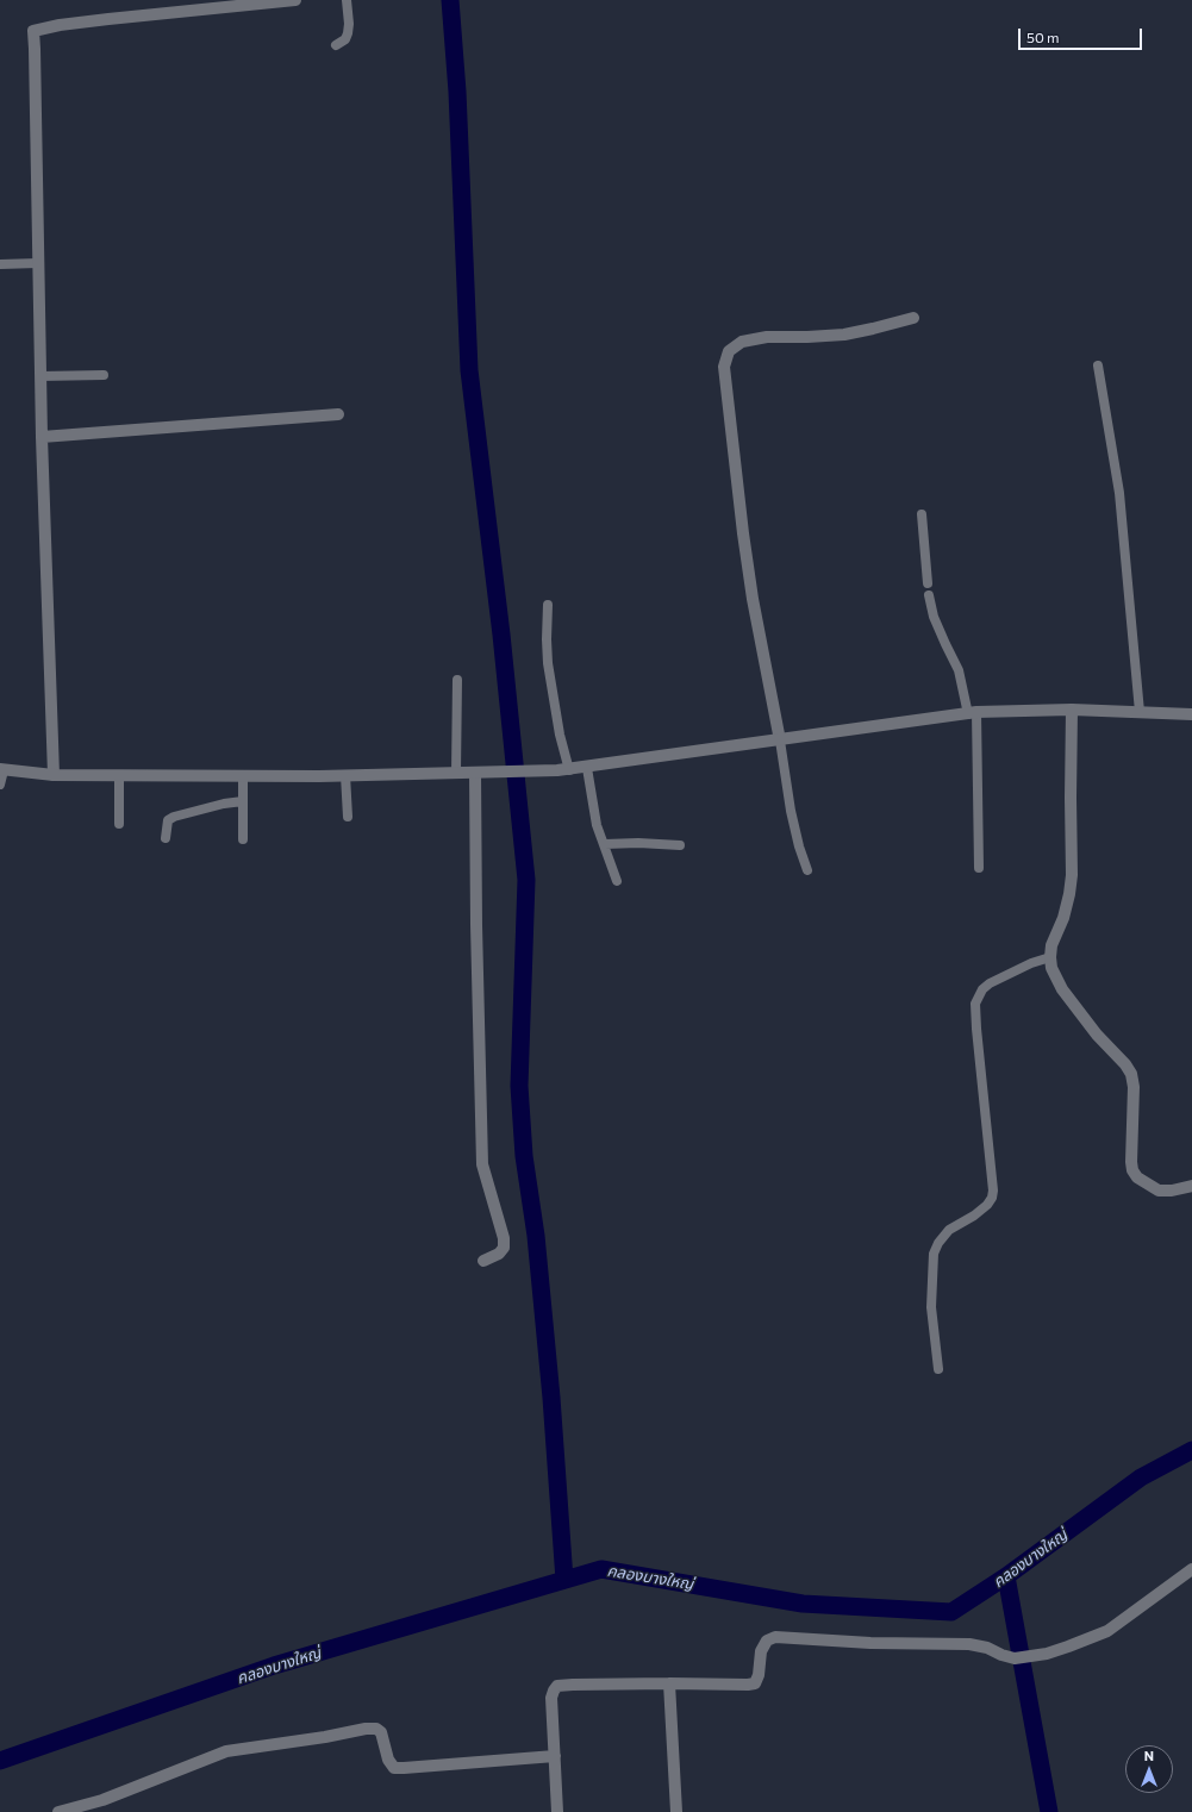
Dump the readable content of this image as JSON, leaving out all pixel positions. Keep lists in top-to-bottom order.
{
  "water": ["คลองบางใหญ่"],
  "scale_bar": "50 m",
  "north": "top"
}
